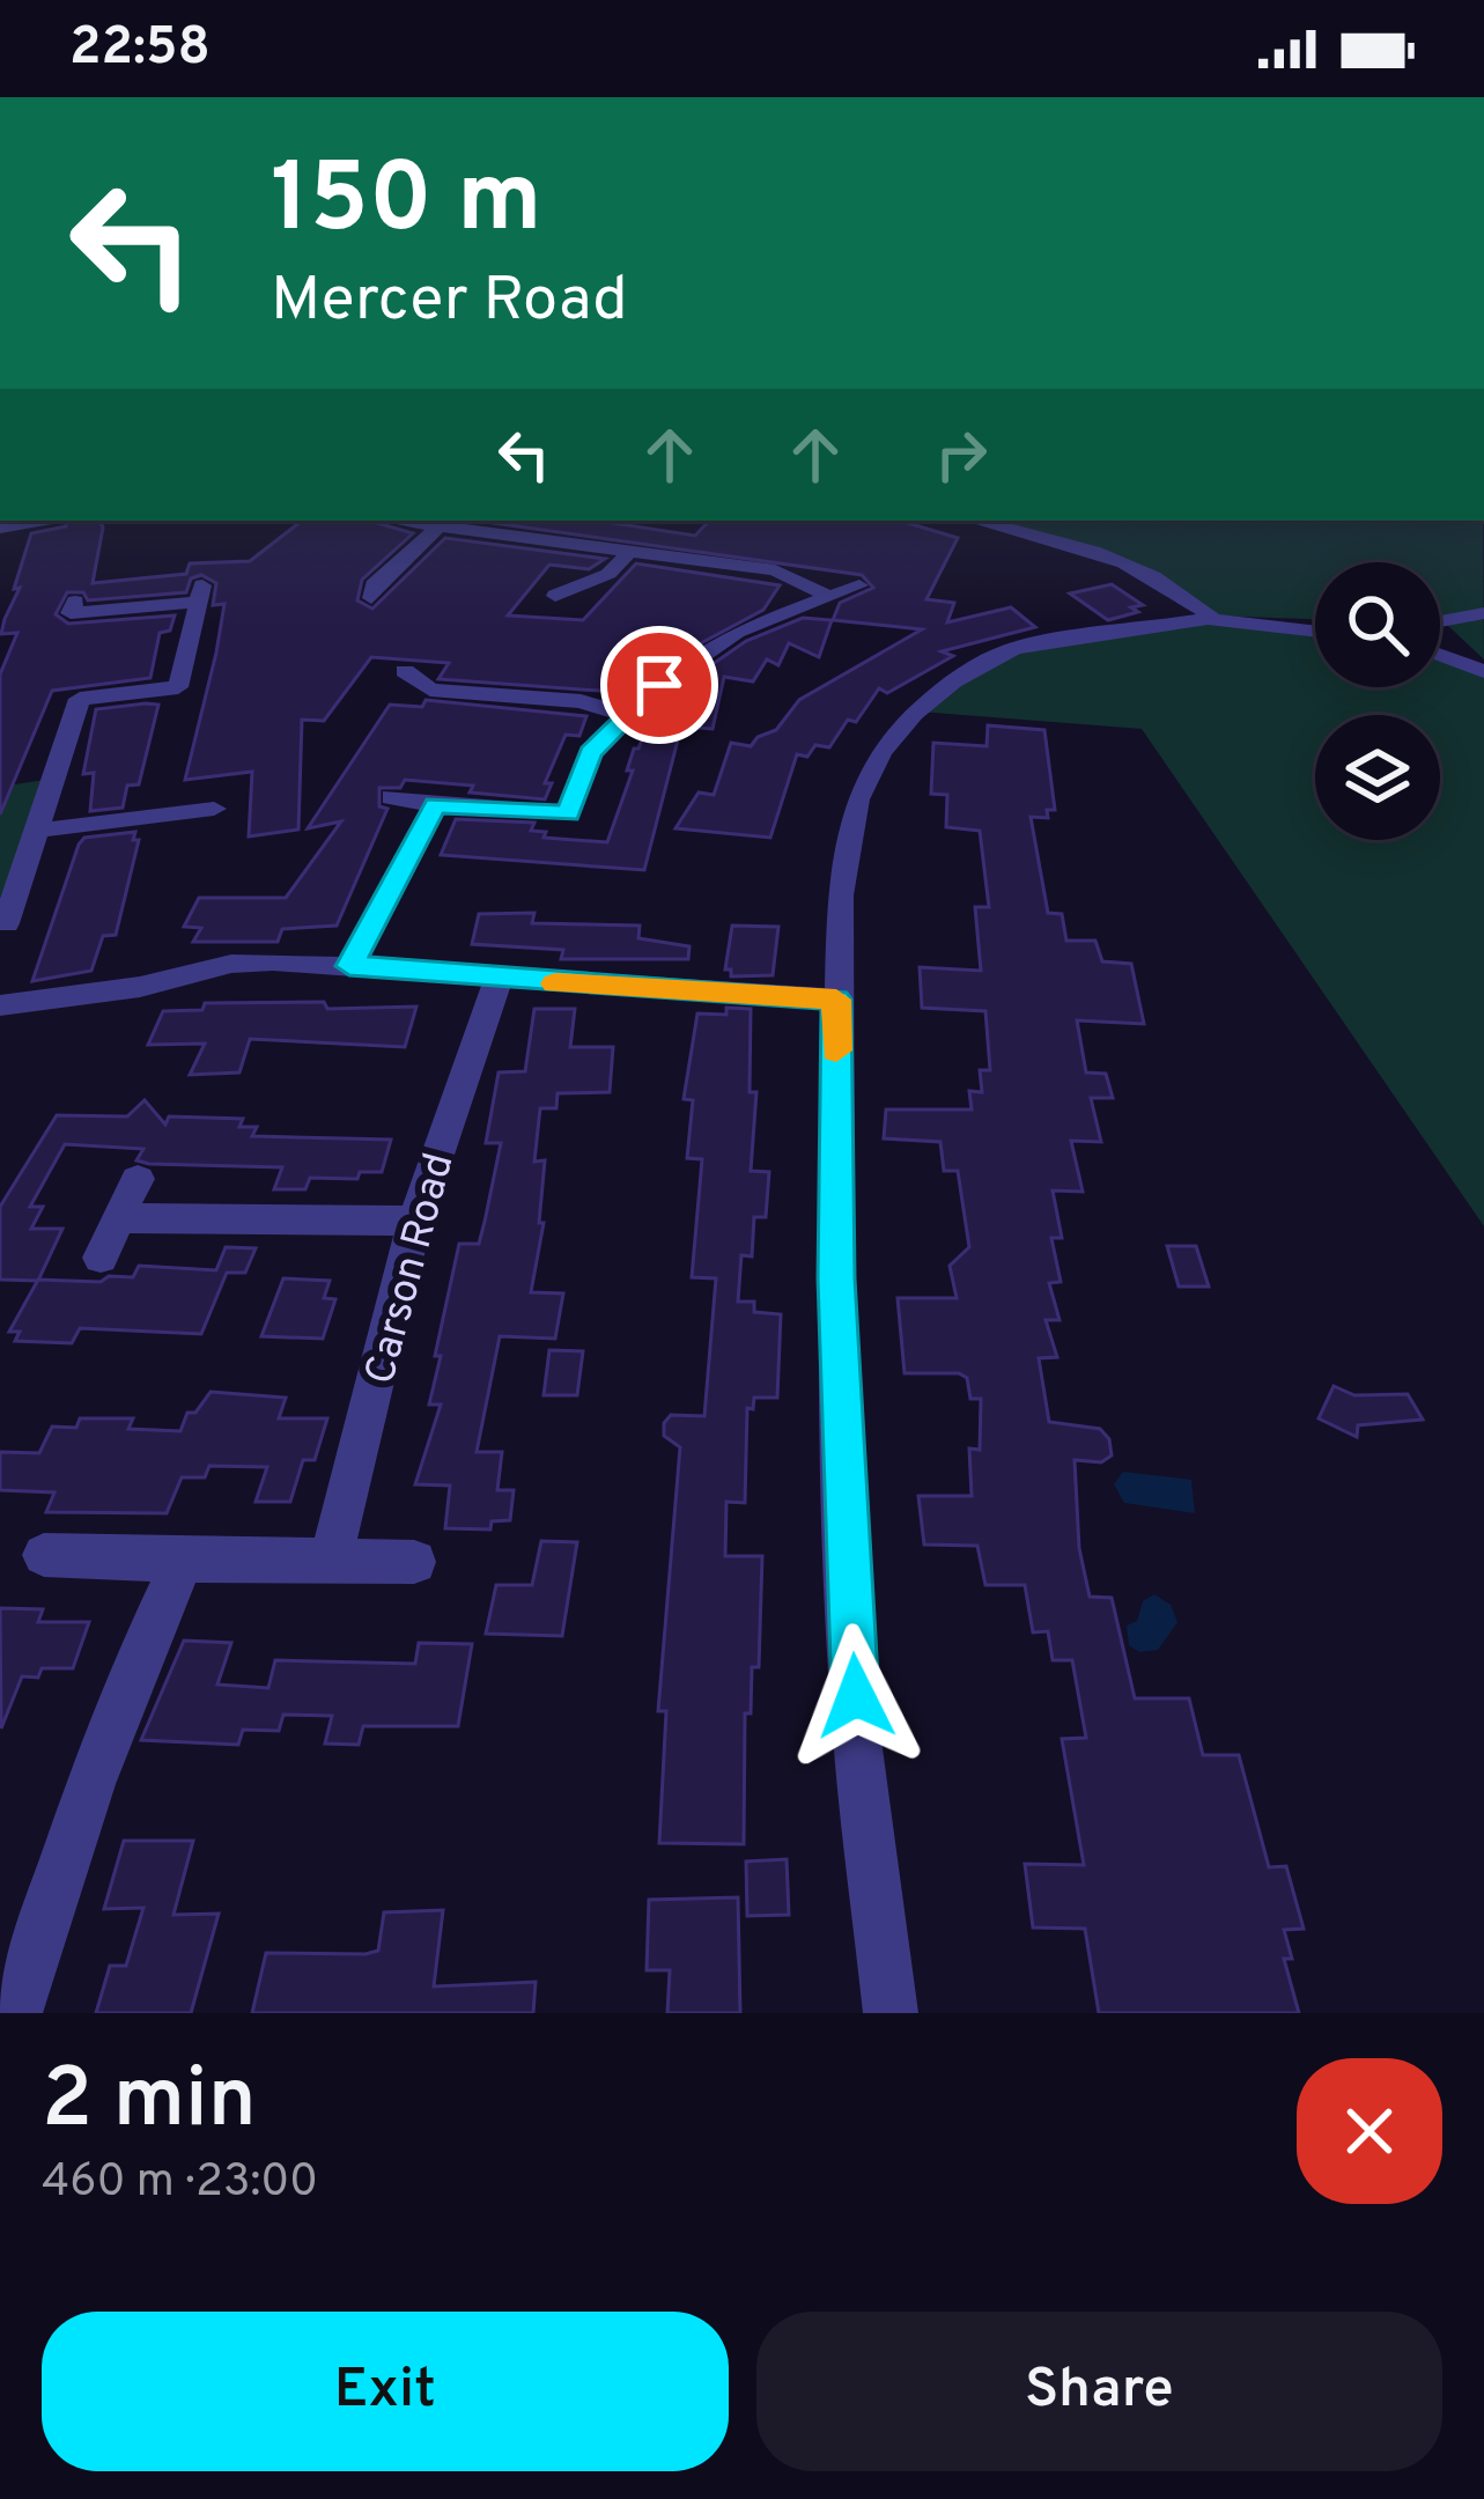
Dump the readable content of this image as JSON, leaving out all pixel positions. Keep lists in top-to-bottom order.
{
  "streets": {
    "street": ["Carson Road"]
  },
  "page": {
    "status": "22:58",
    "turn": ["150 m", "Mercer Road"],
    "heading": ["2 min", "460 m · 23:00"],
    "buttons": ["Exit", "Share"]
  }
}
